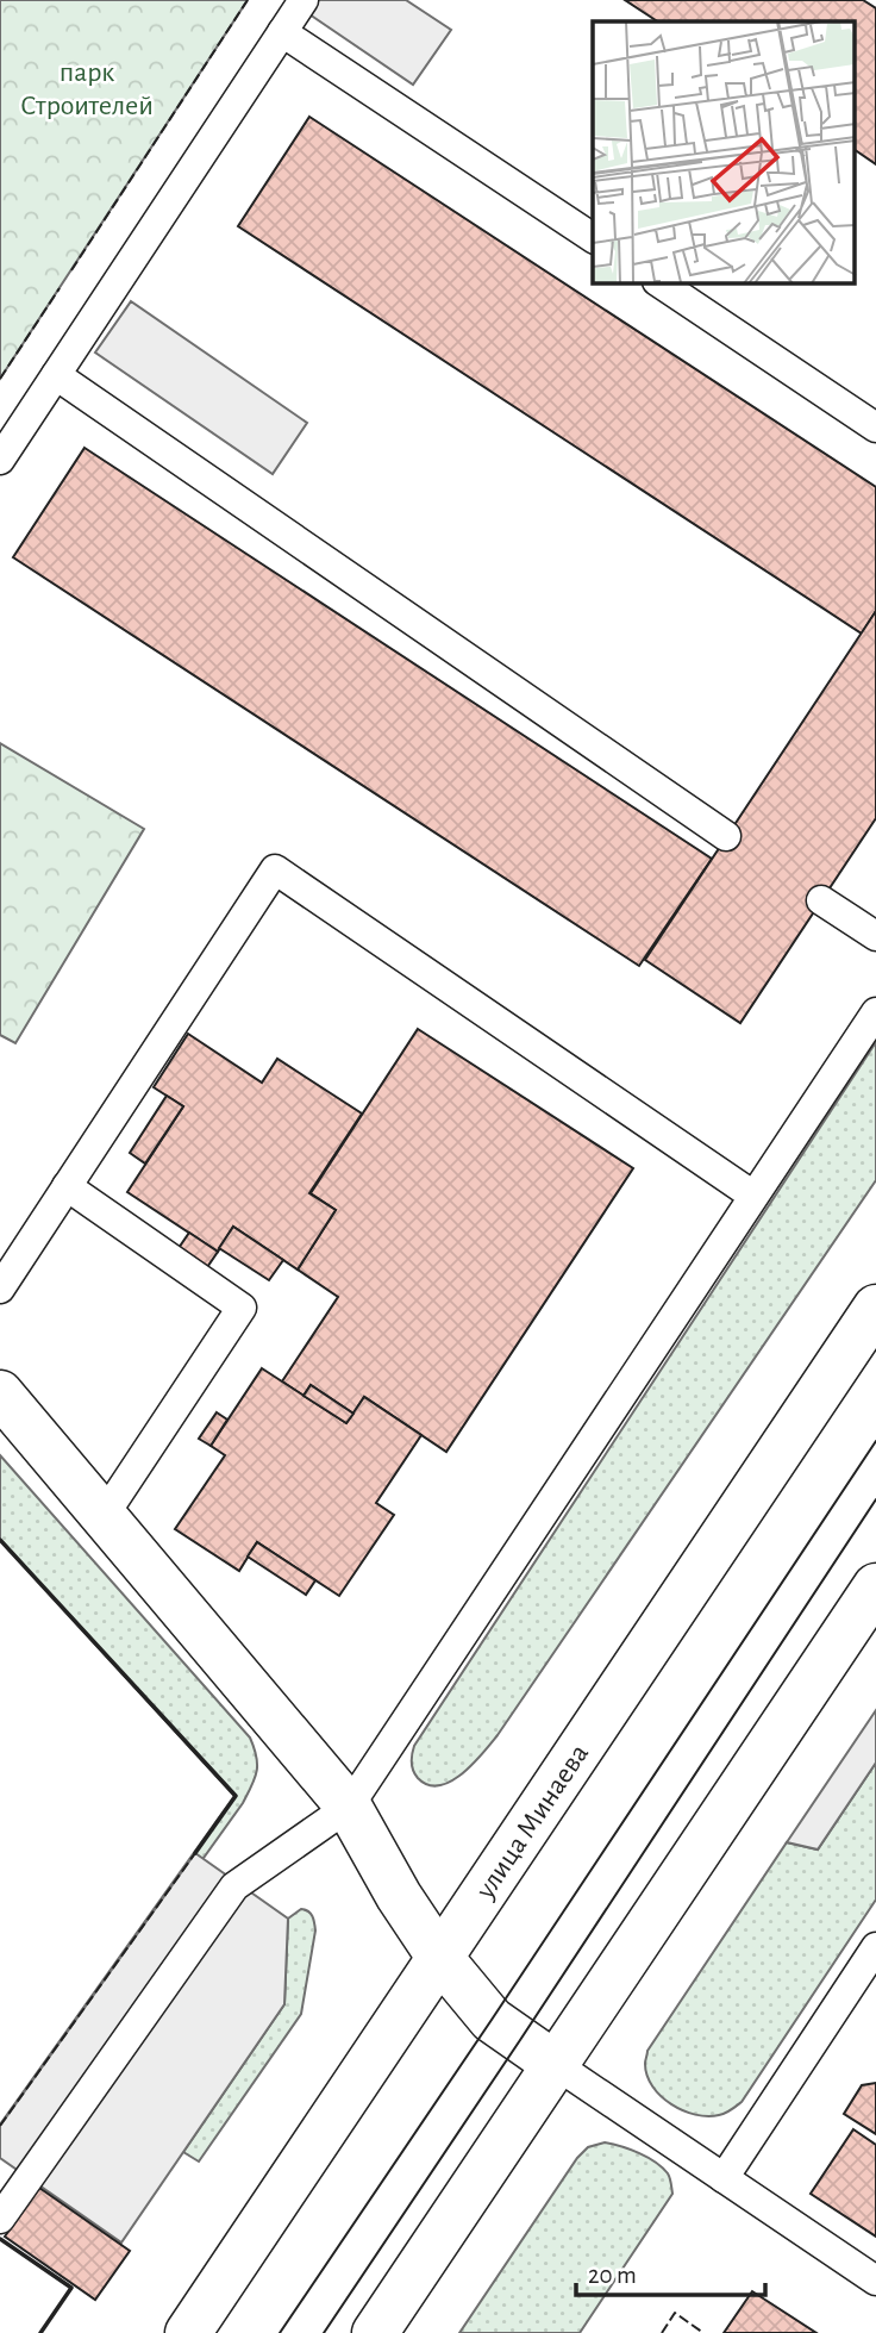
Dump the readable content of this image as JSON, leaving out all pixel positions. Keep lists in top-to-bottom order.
{
  "streets": {
    "main road": ["улица Минаева"]
  },
  "parks": ["парк Строителей"],
  "scale_bar": "20 m"
}
